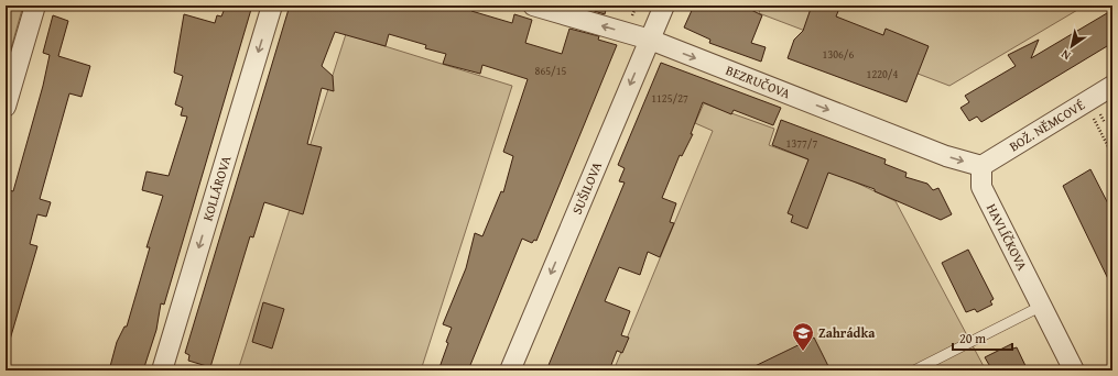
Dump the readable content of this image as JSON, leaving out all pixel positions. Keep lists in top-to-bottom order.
{
  "streets": {
    "street": [
      "BEZRUČOVA",
      "BOŽ. NĚMCOVÉ",
      "KOLLÁROVA",
      "SUŠILOVA",
      "HAVLÍČKOVA"
    ]
  },
  "crossings": [
    ["BEZRUČOVA", "BOŽ. NĚMCOVÉ"],
    ["BEZRUČOVA", "SUŠILOVA"],
    ["BEZRUČOVA", "HAVLÍČKOVA"],
    ["BOŽ. NĚMCOVÉ", "HAVLÍČKOVA"]
  ],
  "one_way": ["KOLLÁROVA", "SUŠILOVA"],
  "places": {
    "school or university": ["Zahrádka"]
  },
  "house_numbers": [
    "1306/6",
    "865/15",
    "1220/4",
    "1125/27",
    "1377/7"
  ],
  "scale_bar": "20 m",
  "north": "bottom left"
}
